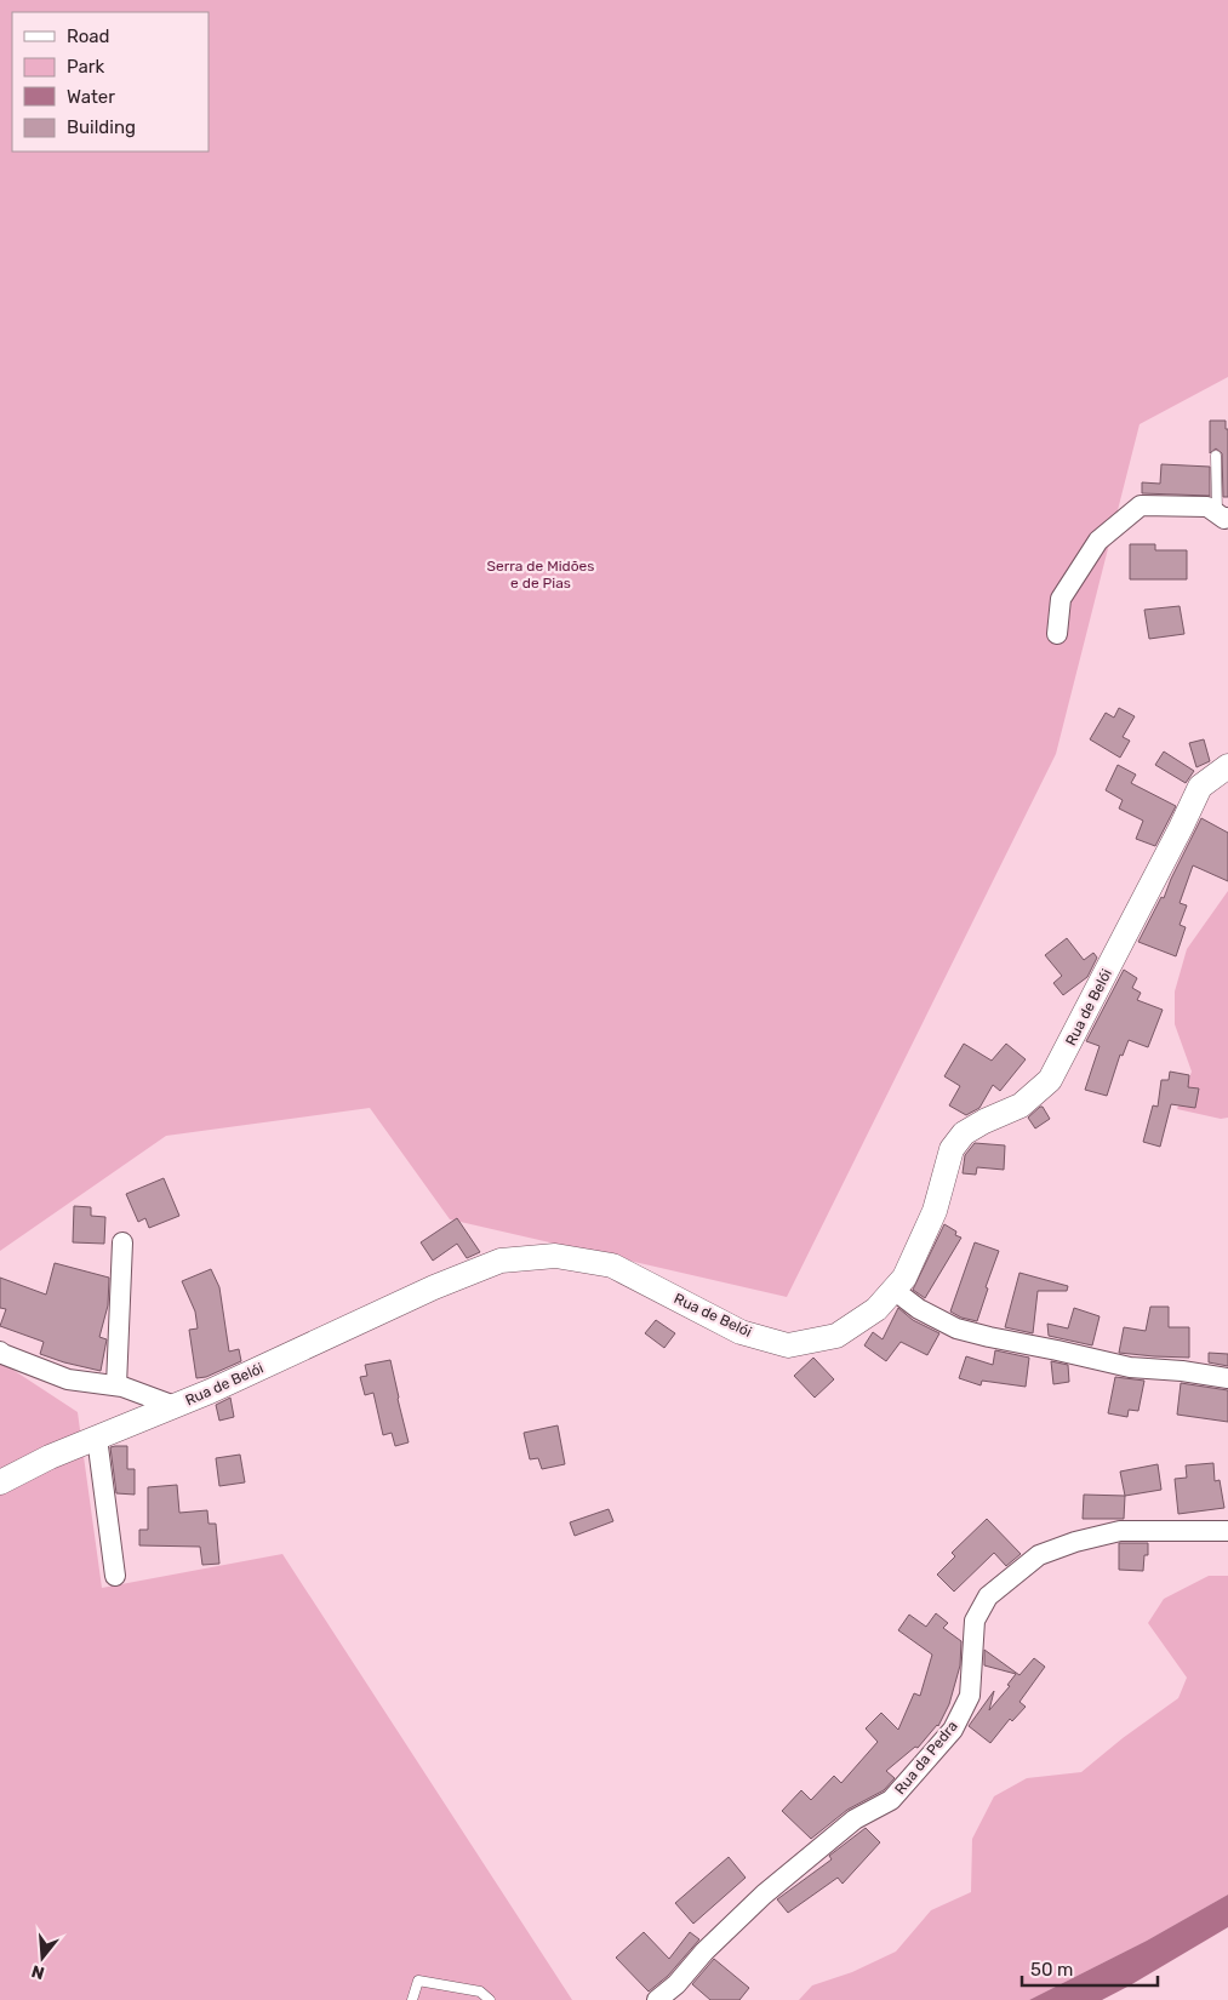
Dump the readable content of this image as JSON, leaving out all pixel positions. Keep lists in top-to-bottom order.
{
  "streets": {
    "street": ["Rua de Belói", "Rua da Pedra"]
  },
  "parks": ["Serra de Midões e de Pias"],
  "legend": [
    "Road",
    "Park",
    "Water",
    "Building"
  ],
  "scale_bar": "50 m",
  "north": "bottom"
}
